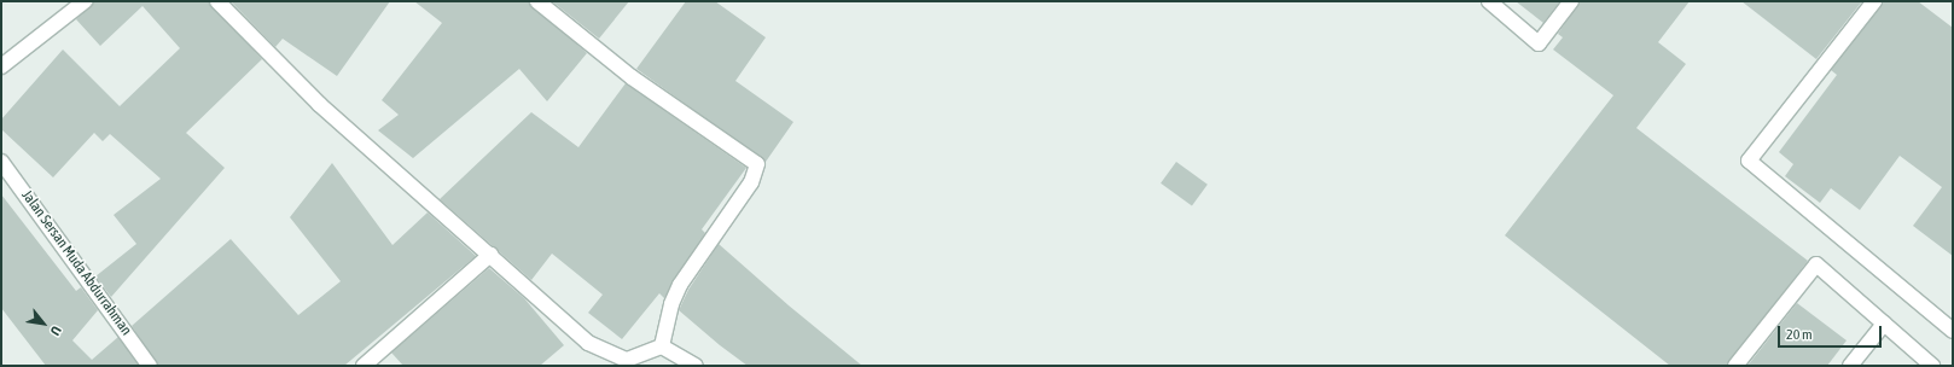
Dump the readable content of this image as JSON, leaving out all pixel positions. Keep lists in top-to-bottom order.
{
  "streets": {
    "street": ["Jalan Sersan Muda Abdurrahman"]
  },
  "scale_bar": "20 m",
  "north": "bottom right"
}
